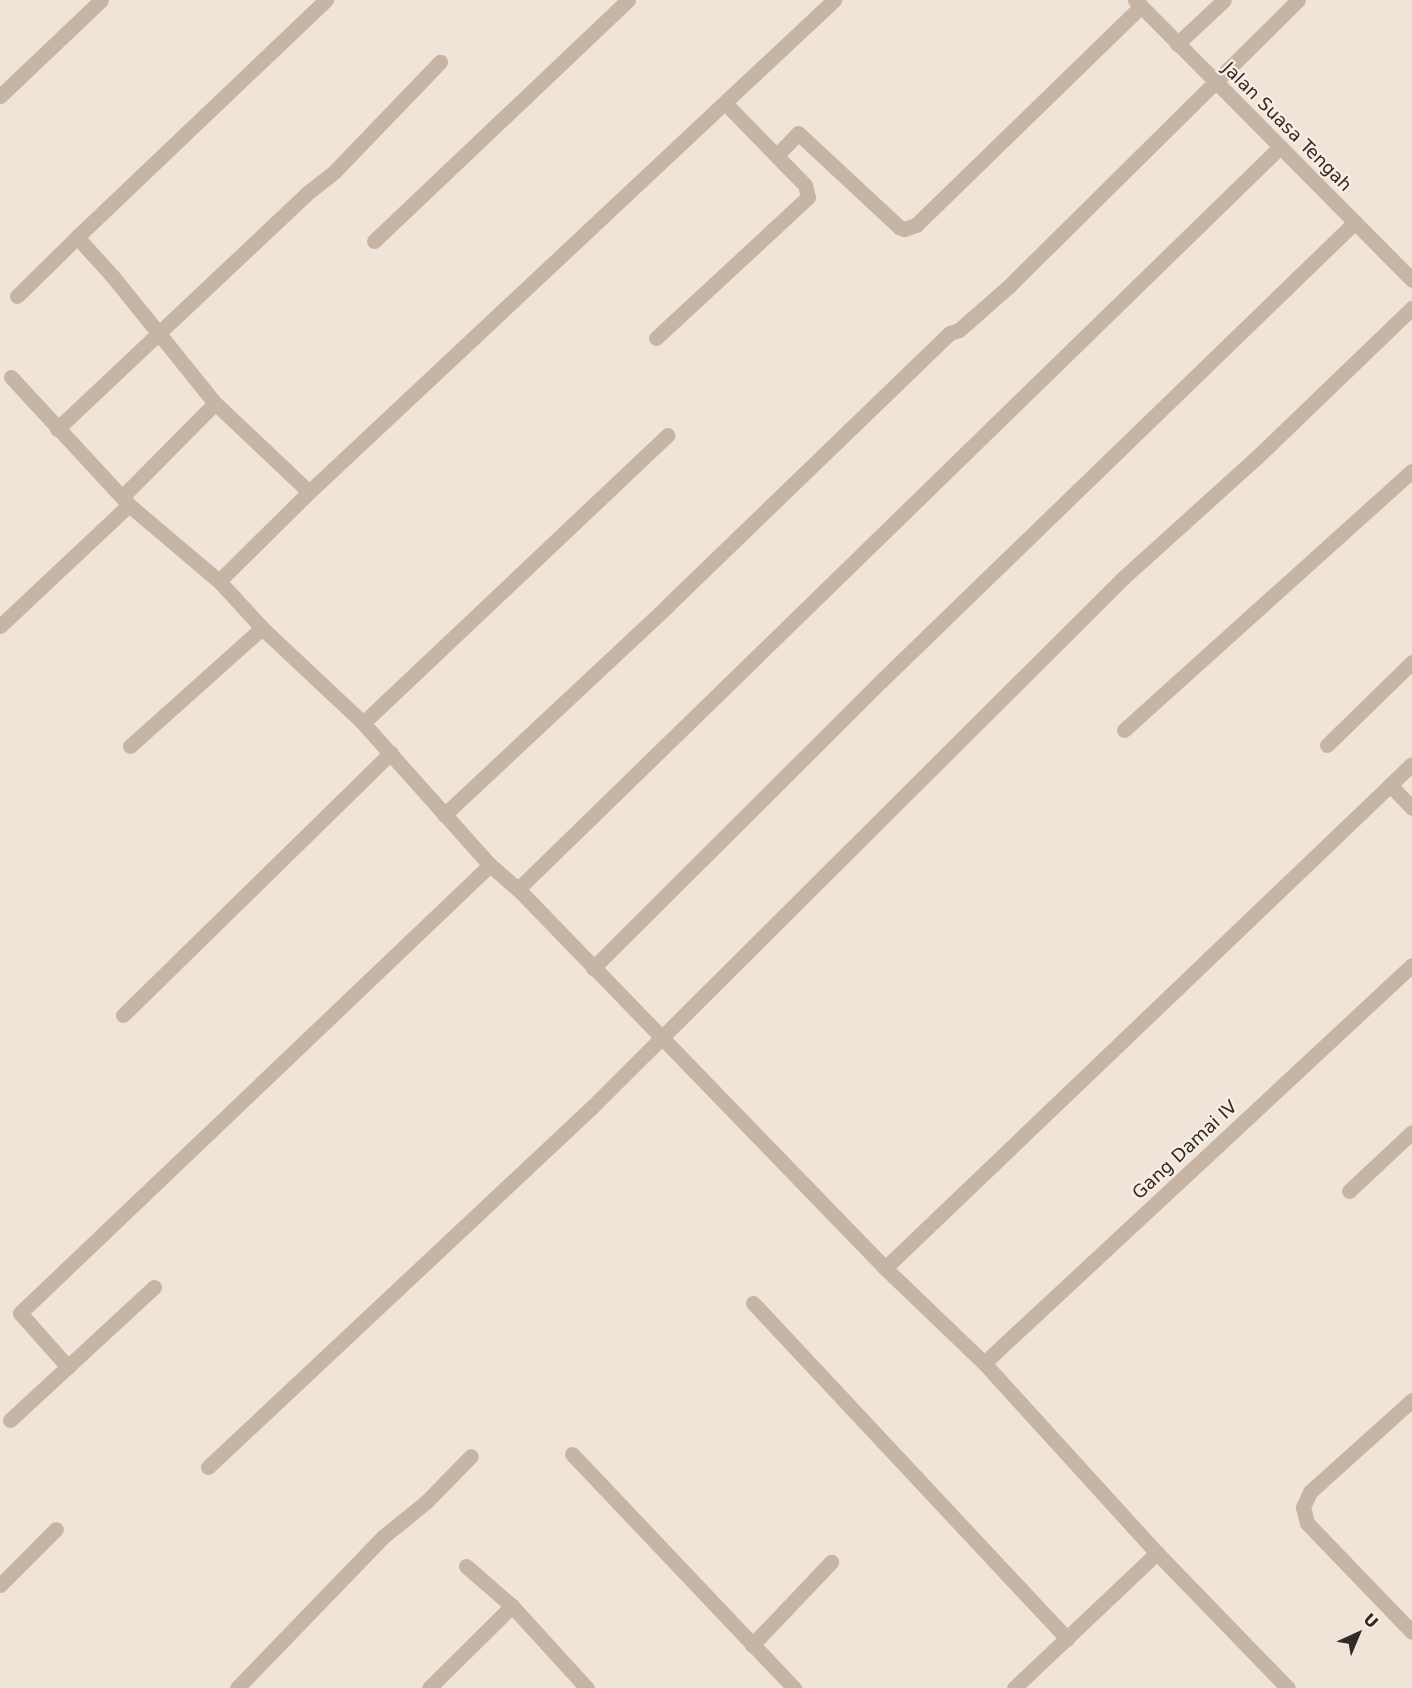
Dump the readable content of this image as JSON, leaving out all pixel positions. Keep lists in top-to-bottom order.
{
  "streets": {
    "street": ["Jalan Suasa Tengah", "Gang Damai IV"]
  },
  "north": "top right"
}
